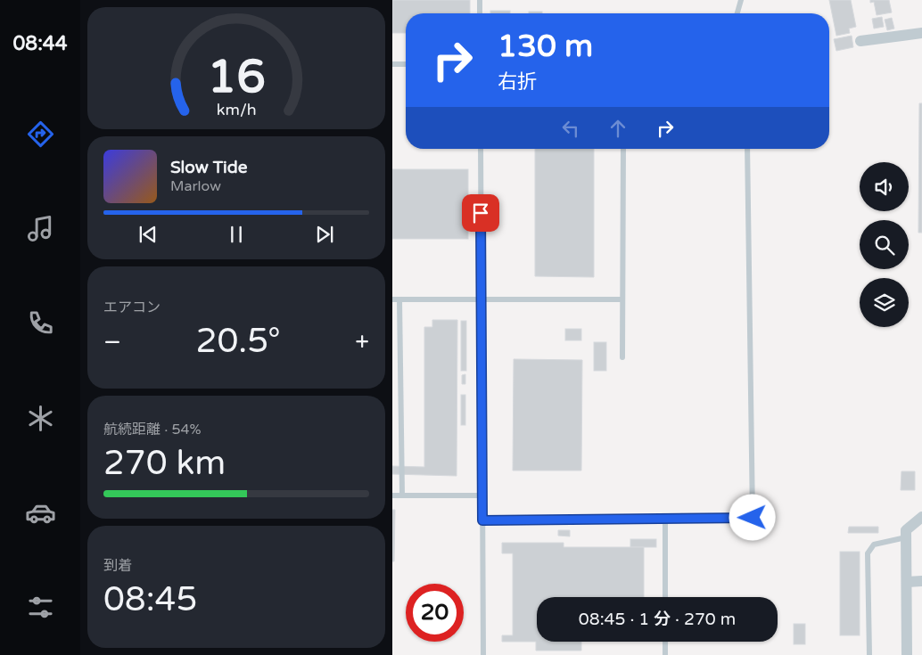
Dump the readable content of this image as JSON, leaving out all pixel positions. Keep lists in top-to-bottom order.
{
  "page": {
    "tabs": "08:44",
    "turn": ["130 m", "右折"],
    "song": ["Slow Tide", "Marlow"],
    "tile": [
      "エアコン",
      ["航続距離 · 54%", "270 km"],
      ["到着", "08:45"]
    ],
    "heat": ["−", "20.5°", "+"],
    "limit": "20",
    "trip": "08:45 · 1 分 · 270 m",
    "gauge": ["16", "km/h"]
  }
}
